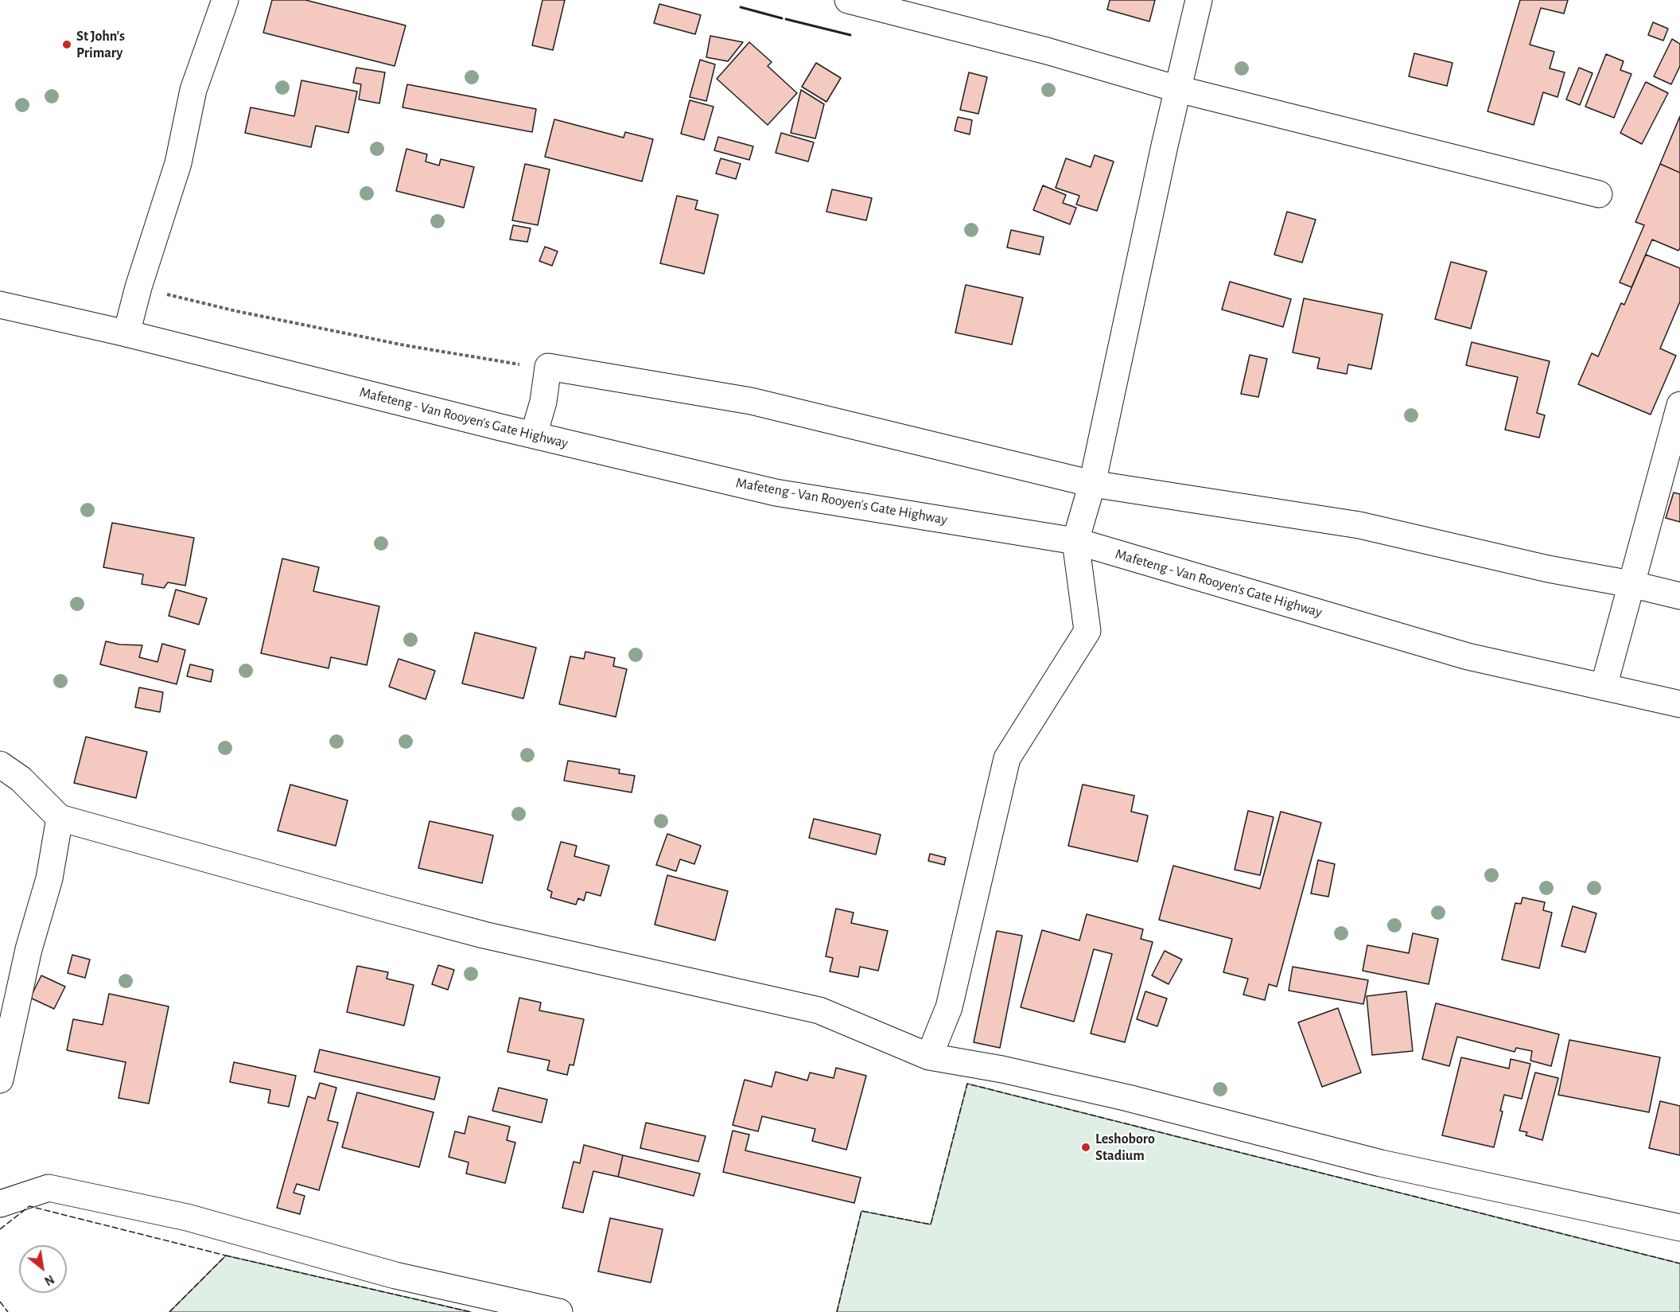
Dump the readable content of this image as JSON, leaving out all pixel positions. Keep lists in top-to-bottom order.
{
  "streets": {
    "street": ["Mafeteng - Van Rooyen's Gate Highway"]
  },
  "places": ["St John's Primary", "Leshoboro Stadium"],
  "north": "bottom right"
}
